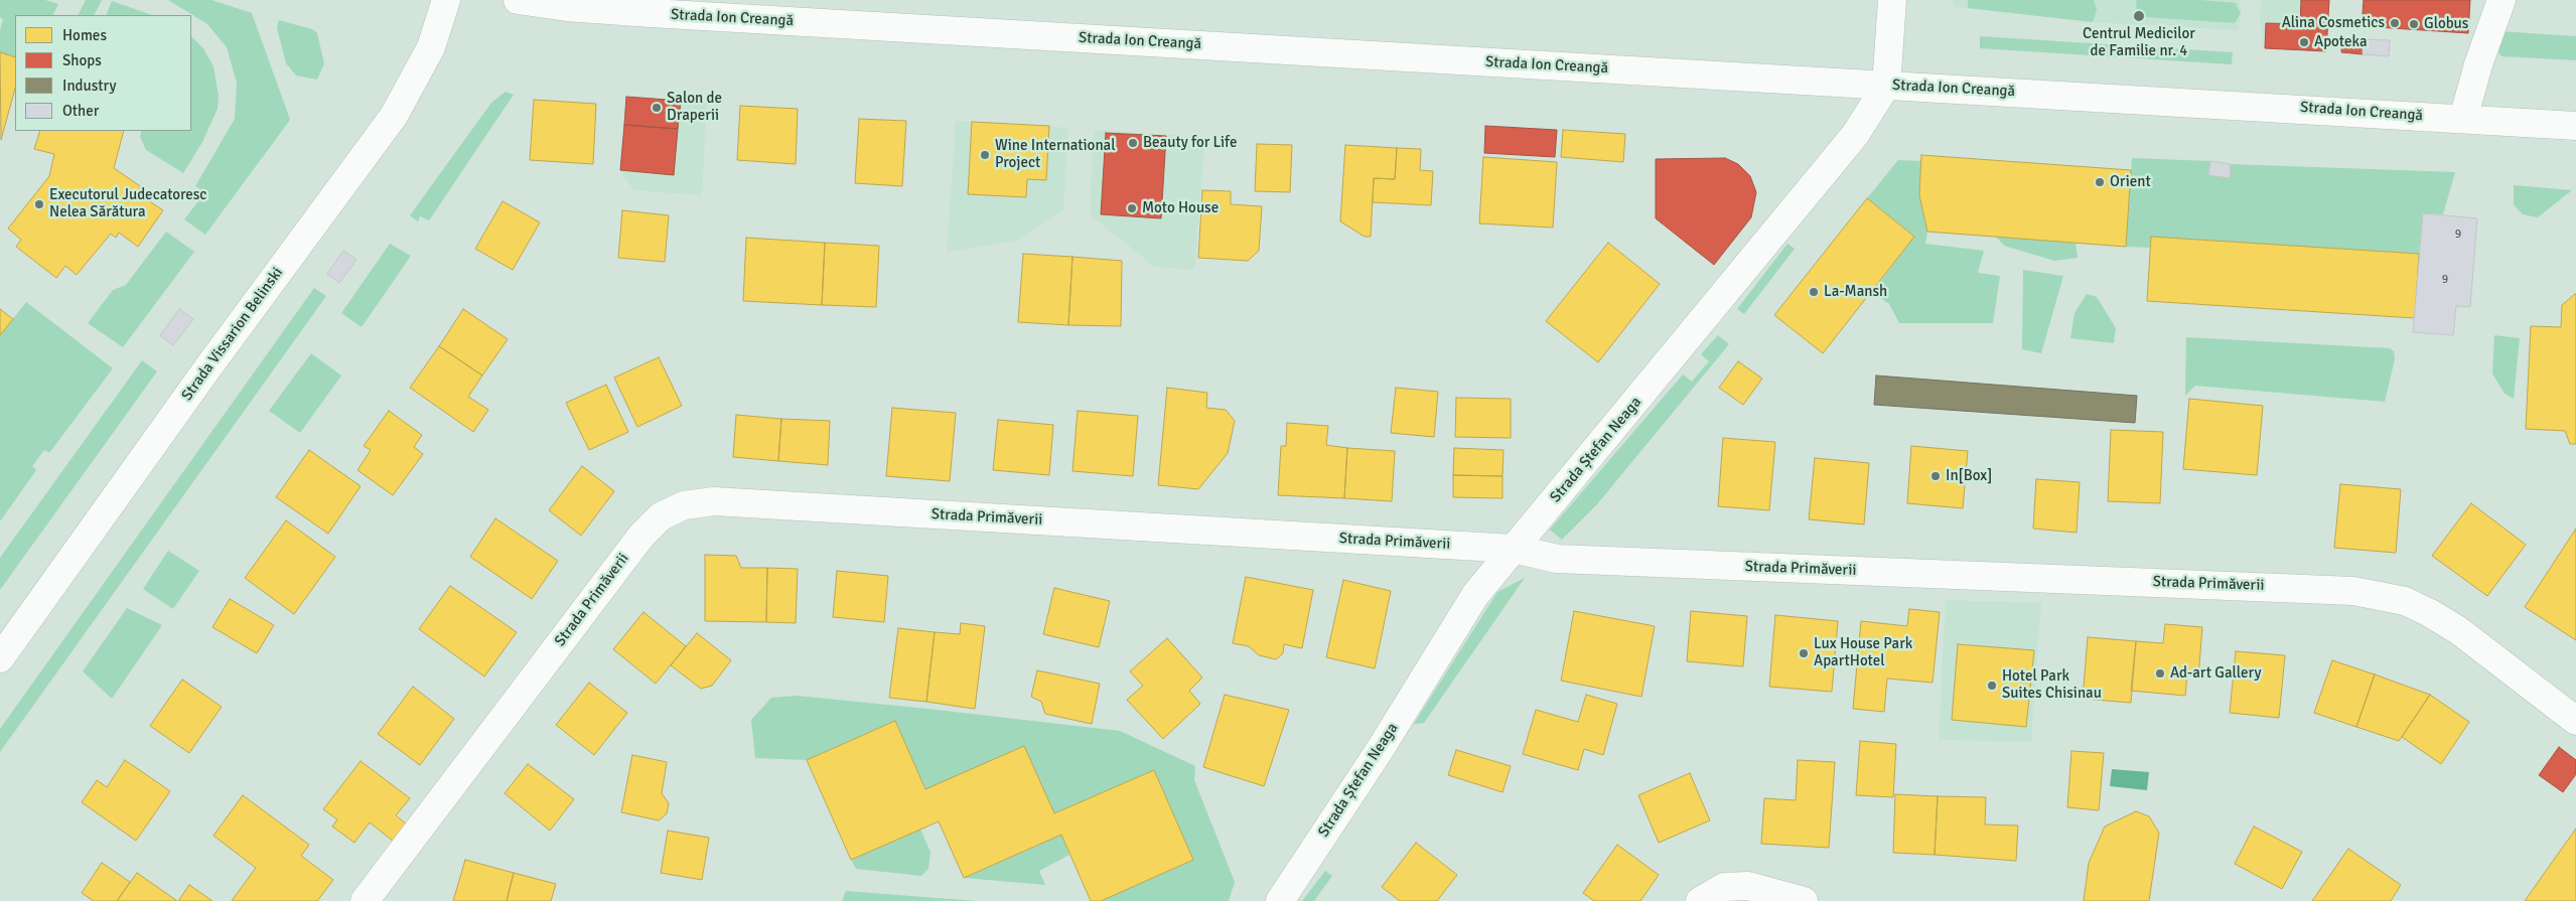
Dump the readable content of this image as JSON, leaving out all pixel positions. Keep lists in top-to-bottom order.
{
  "streets": {
    "street": [
      "Strada Ion Creangă",
      "Strada Vissarion Belinski",
      "Strada Ștefan Neaga",
      "Strada Primăverii"
    ]
  },
  "crossings": [
    ["Strada Ion Creangă", "Strada Ștefan Neaga"],
    ["Strada Ștefan Neaga", "Strada Primăverii"]
  ],
  "places": [
    "Centrul Medicilor de Familie nr. 4",
    "Alina Cosmetics",
    "Globus",
    "Apoteka",
    "Salon de Draperii",
    "Beauty for Life",
    "Wine International Project",
    "Orient",
    "Executorul Judecatoresc Nelea Sărătura",
    "Moto House",
    "La-Mansh",
    "In[Box]",
    "Lux House Park ApartHotel",
    "Ad-art Gallery",
    "Hotel Park Suites Chisinau"
  ],
  "house_numbers": ["9", "9"],
  "legend": [
    "Homes",
    "Shops",
    "Industry",
    "Other"
  ]
}
